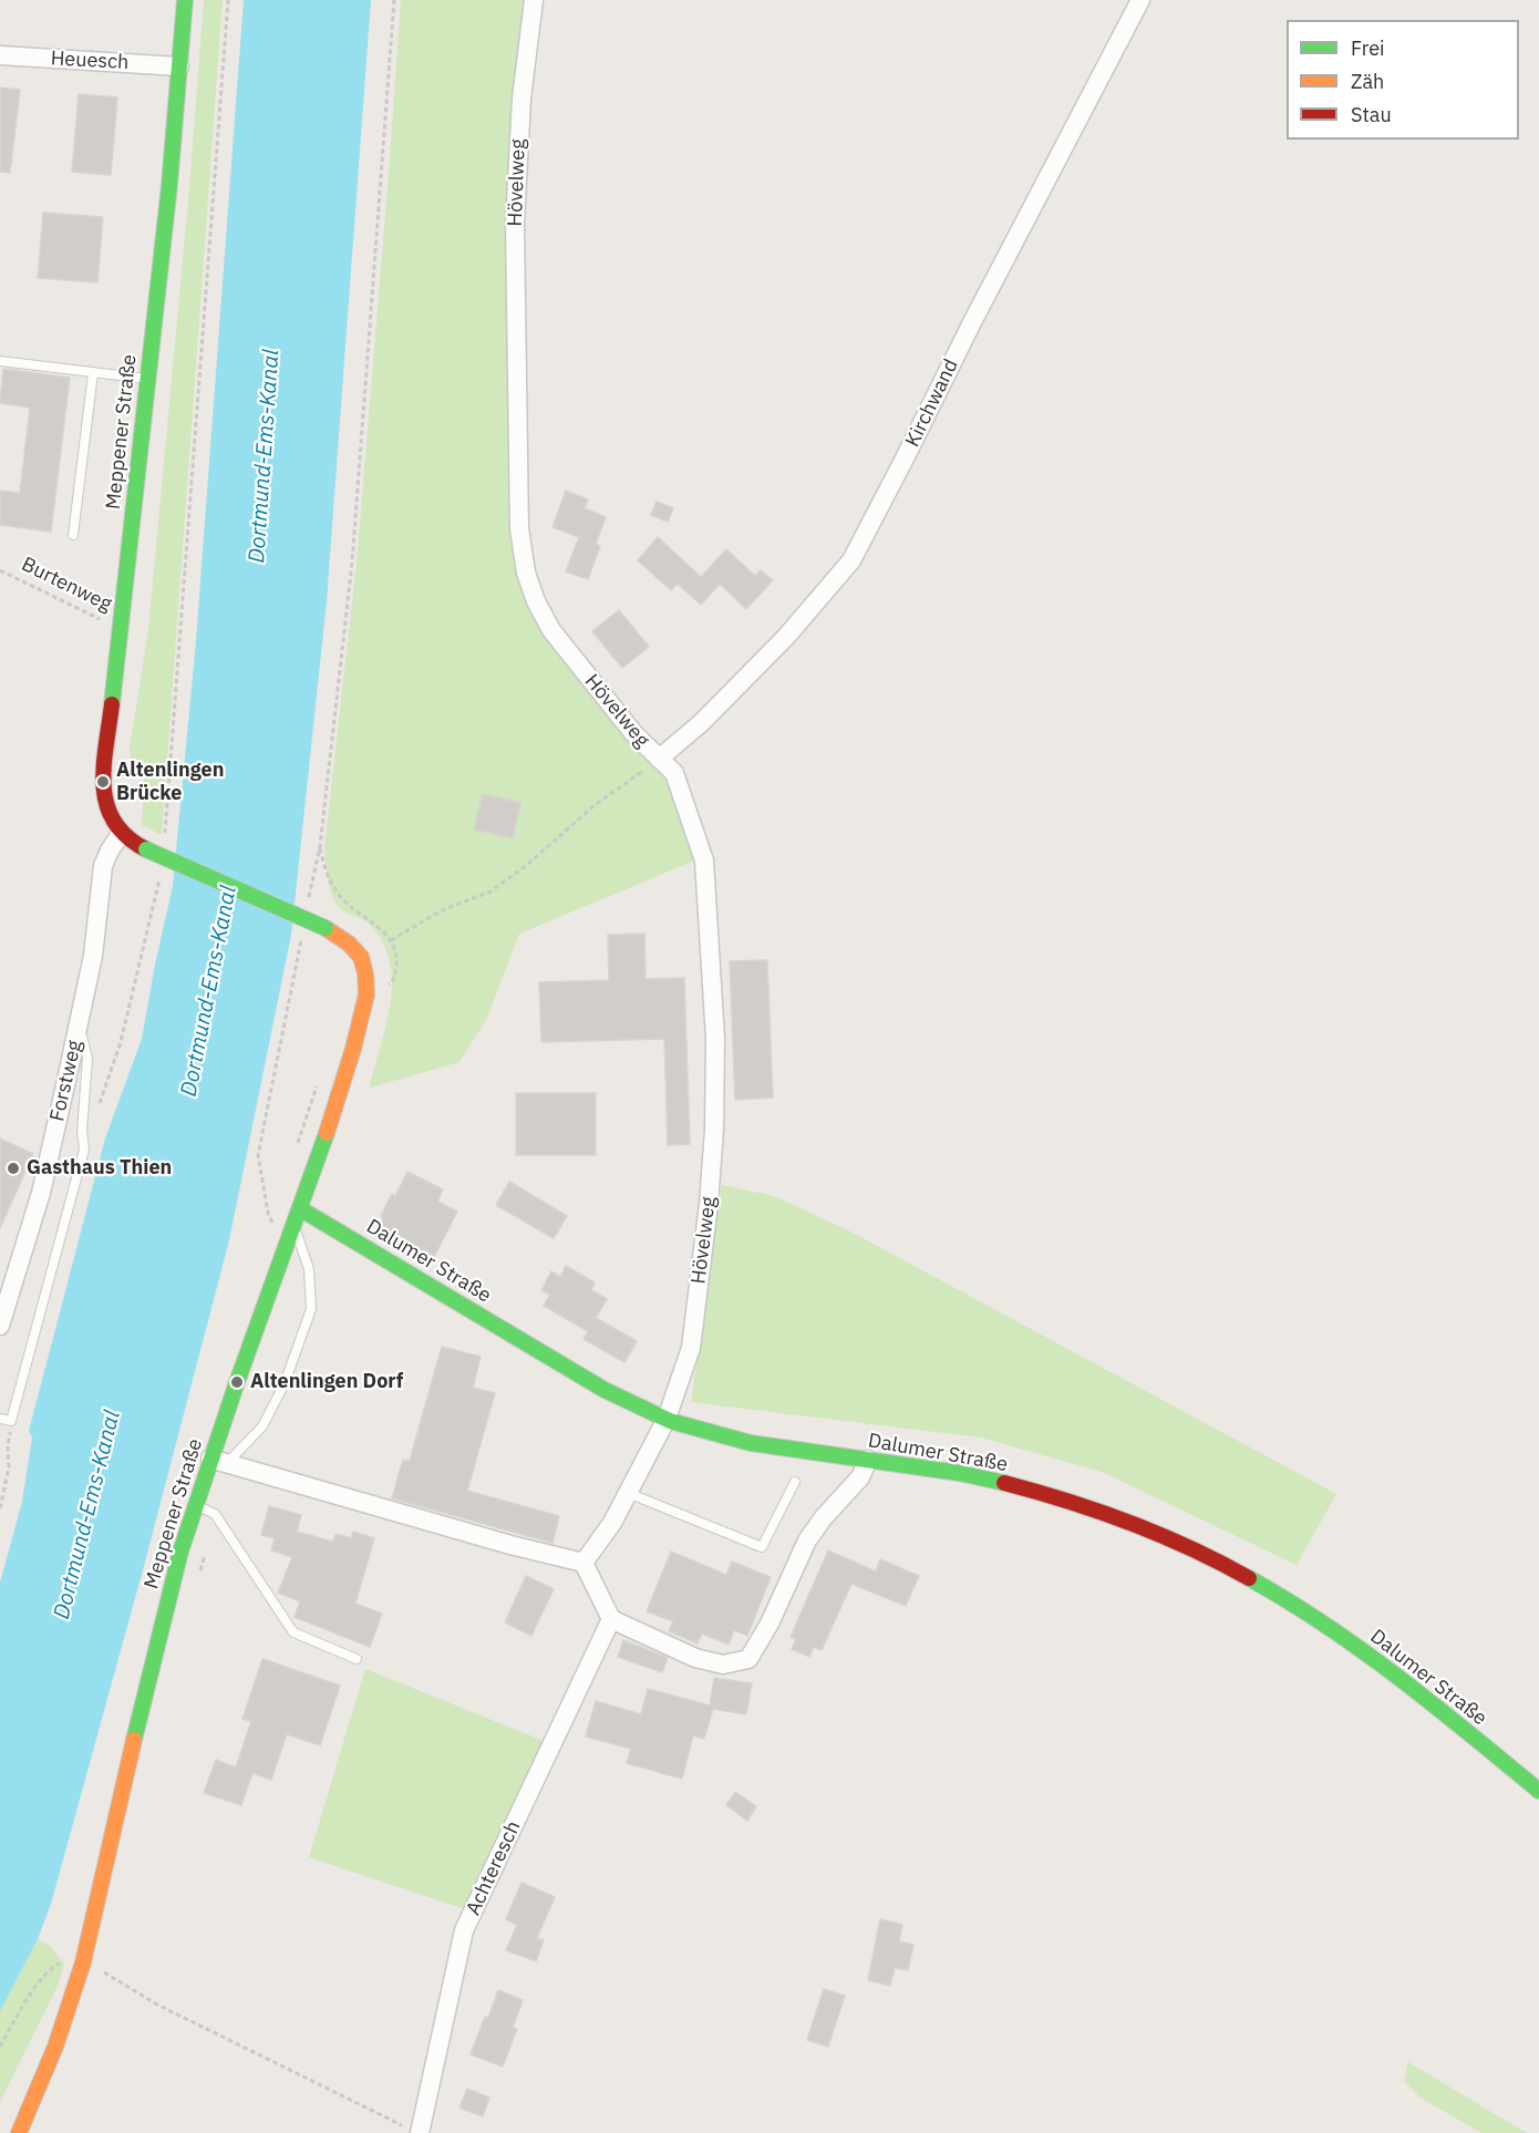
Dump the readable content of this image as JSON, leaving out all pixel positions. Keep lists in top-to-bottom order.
{
  "streets": {
    "main road": ["Meppener Straße", "Dalumer Straße"],
    "street": [
      "Heuesch",
      "Hövelweg",
      "Kirchwand",
      "Forstweg",
      "Achteresch"
    ],
    "path": ["Burtenweg"]
  },
  "crossings": [
    ["Heuesch", "Meppener Straße"],
    ["Hövelweg", "Kirchwand"],
    ["Hövelweg", "Dalumer Straße"],
    ["Meppener Straße", "Burtenweg"],
    ["Meppener Straße", "Forstweg"],
    ["Meppener Straße", "Dalumer Straße"]
  ],
  "water": ["Dortmund-Ems-Kanal"],
  "places": ["Altenlingen Brücke", "Gasthaus Thien", "Altenlingen Dorf"],
  "legend": ["Frei", "Zäh", "Stau"]
}
